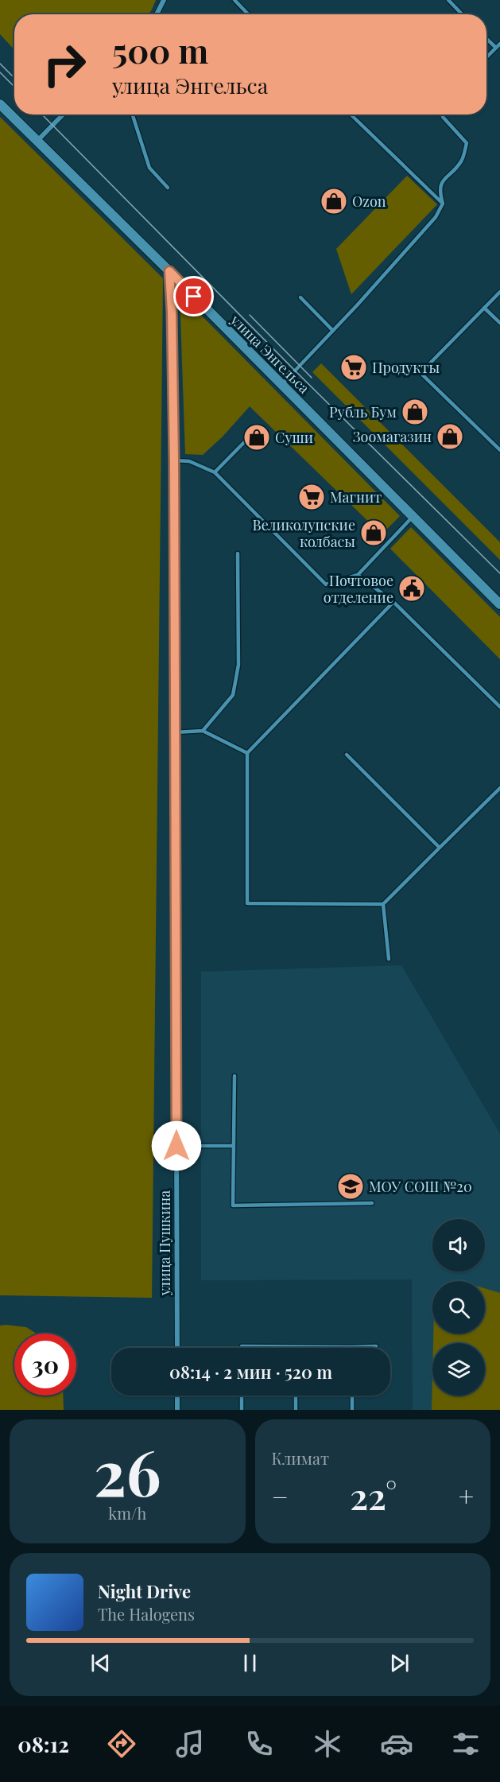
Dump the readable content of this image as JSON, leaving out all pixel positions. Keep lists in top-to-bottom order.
{
  "streets": {
    "main road": ["улица Энгельса"],
    "street": ["улица Пушкина"]
  },
  "crossings": [
    ["улица Энгельса", "улица Пушкина"]
  ],
  "places": {
    "shop": [
      "Ozon",
      "Рубль Бум",
      "Зоомагазин",
      "Суши",
      "Великолупские колбасы"
    ],
    "supermarket": ["Продукты", "Магнит"],
    "public building": ["Почтовое отделение"],
    "school or university": ["МОУ СОШ №20"]
  },
  "page": {
    "turn": ["500 m", "улица Энгельса"],
    "limit": "30",
    "trip": "08:14 · 2 мин · 520 m",
    "tile": [
      ["26", "km/h"],
      "Климат"
    ],
    "heat": ["−", "22°", "+"],
    "song": ["Night Drive", "The Halogens"],
    "tabs": "08:12"
  }
}
